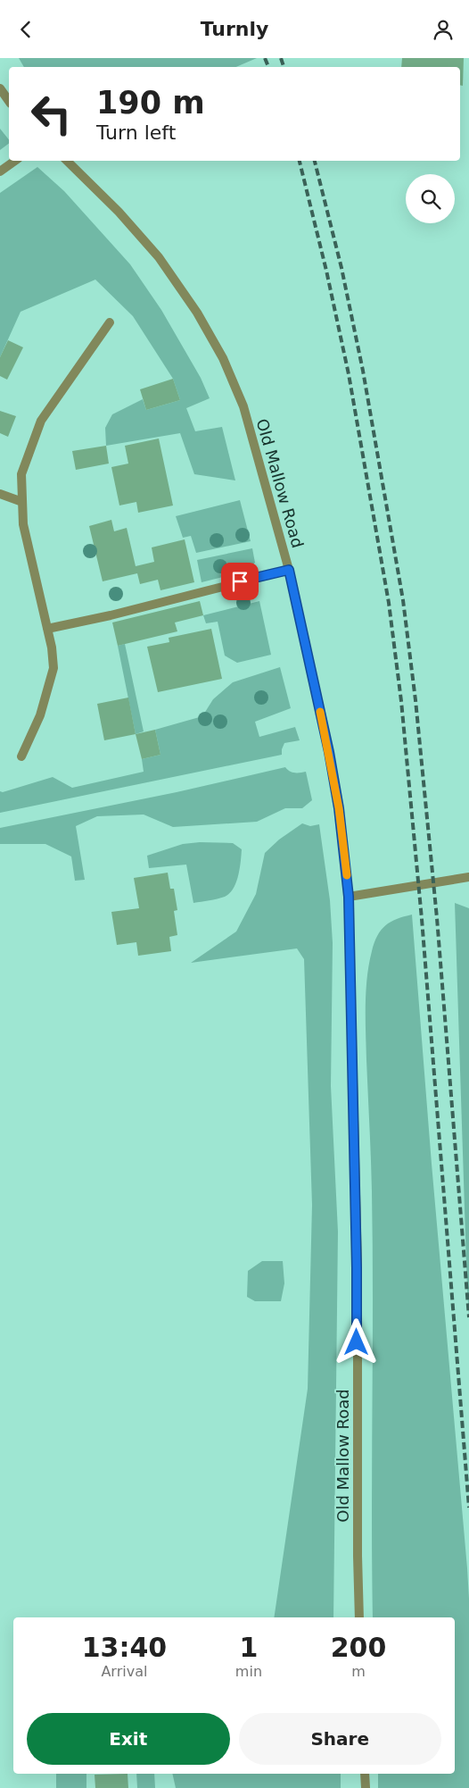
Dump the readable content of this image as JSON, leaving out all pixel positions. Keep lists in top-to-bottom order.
{
  "streets": {
    "street": ["Old Mallow Road"]
  },
  "page": {
    "header": "Turnly",
    "turn": ["190 m", "Turn left"],
    "eta": [
      "13:40",
      "Arrival",
      "1",
      "min",
      "200",
      "m"
    ],
    "buttons": ["Exit", "Share"]
  }
}
